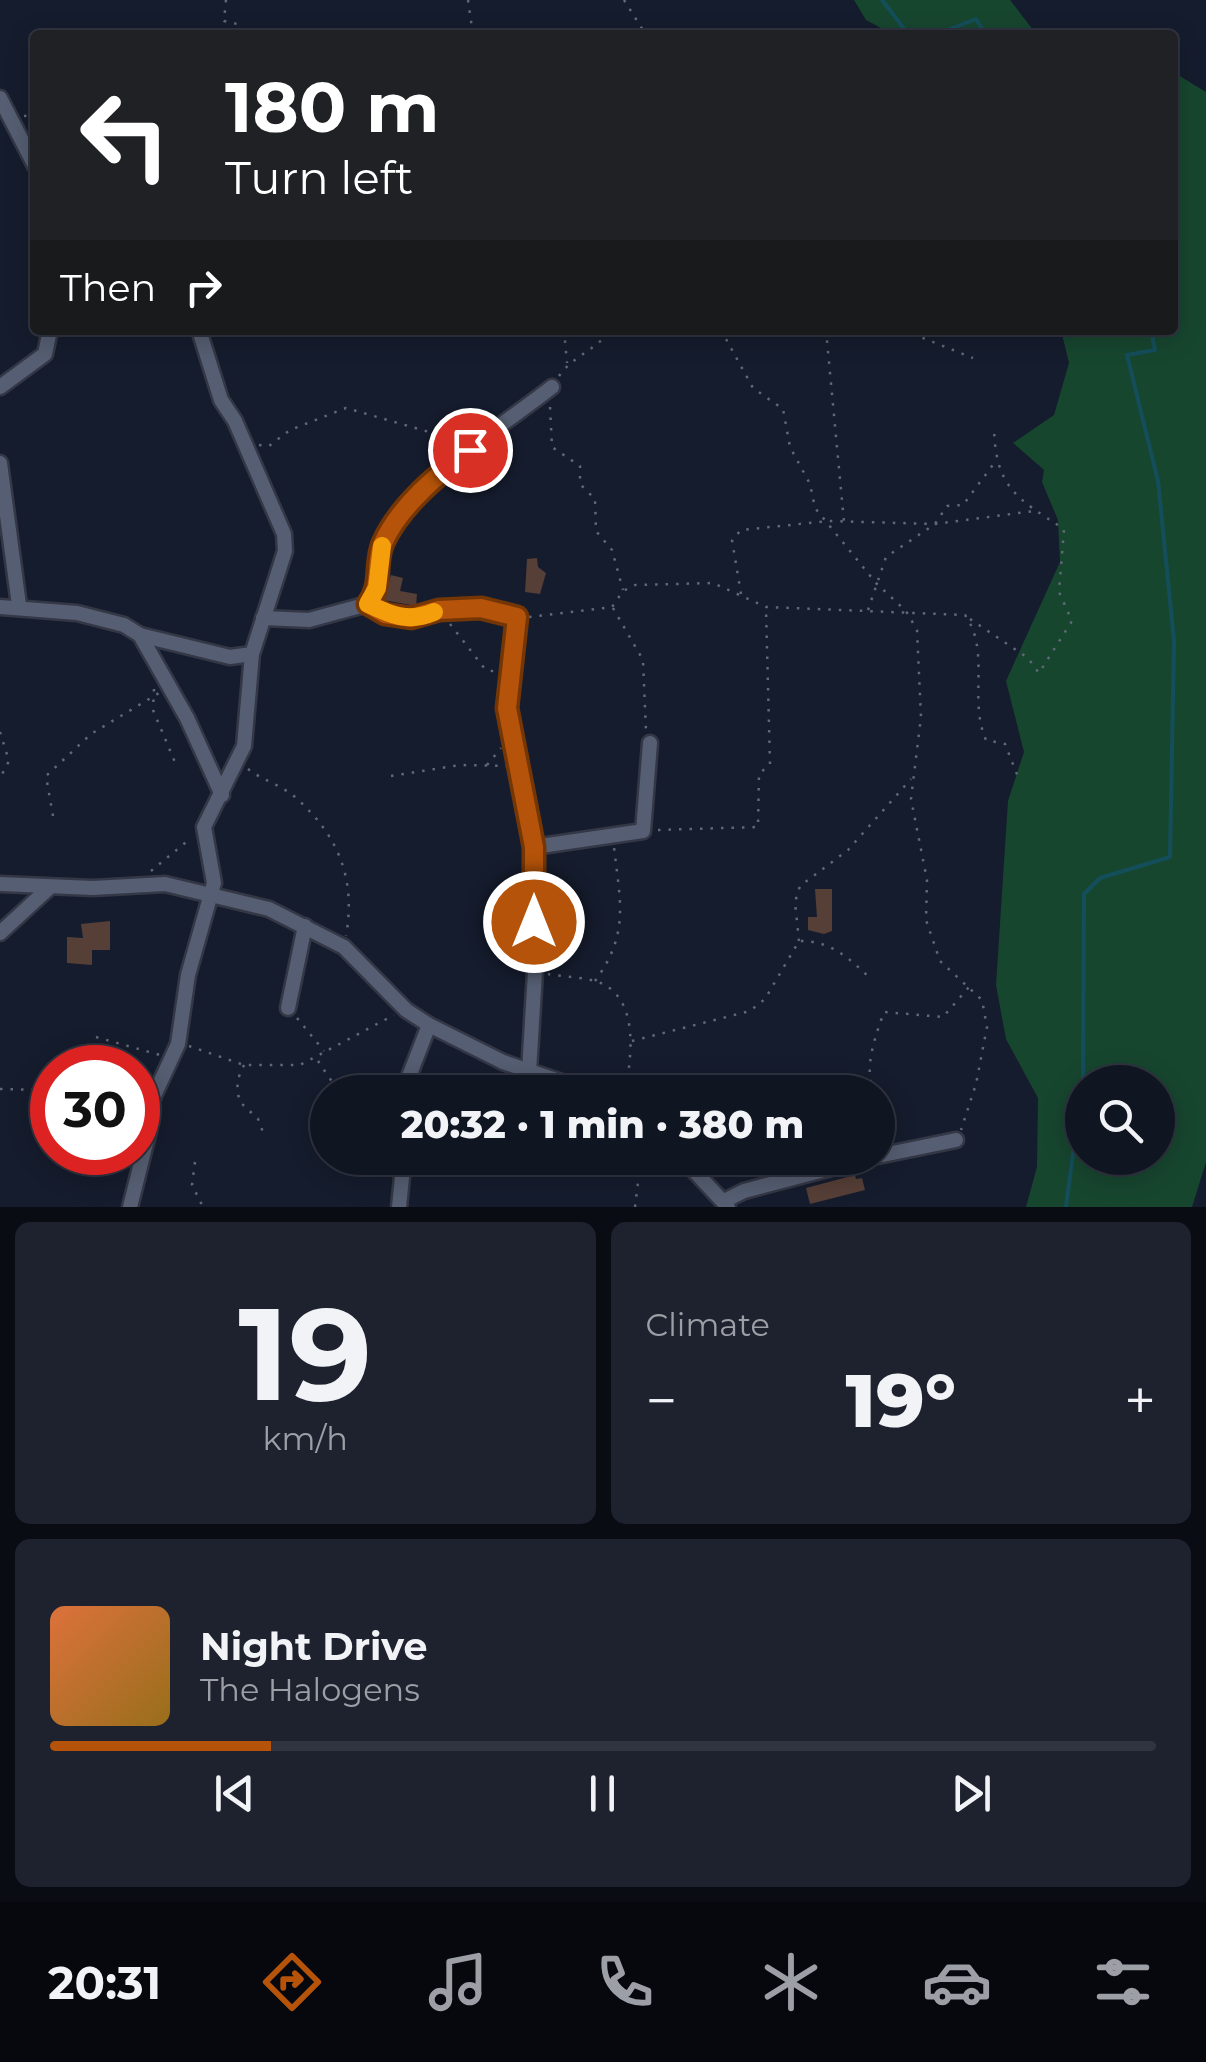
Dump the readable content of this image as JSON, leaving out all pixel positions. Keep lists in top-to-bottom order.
{
  "page": {
    "turn": ["180 m", "Turn left"],
    "then": "Then",
    "limit": "30",
    "trip": "20:32 · 1 min · 380 m",
    "tile": [
      ["19", "km/h"],
      "Climate"
    ],
    "heat": ["−", "19°", "+"],
    "song": ["Night Drive", "The Halogens"],
    "tabs": "20:31"
  }
}
